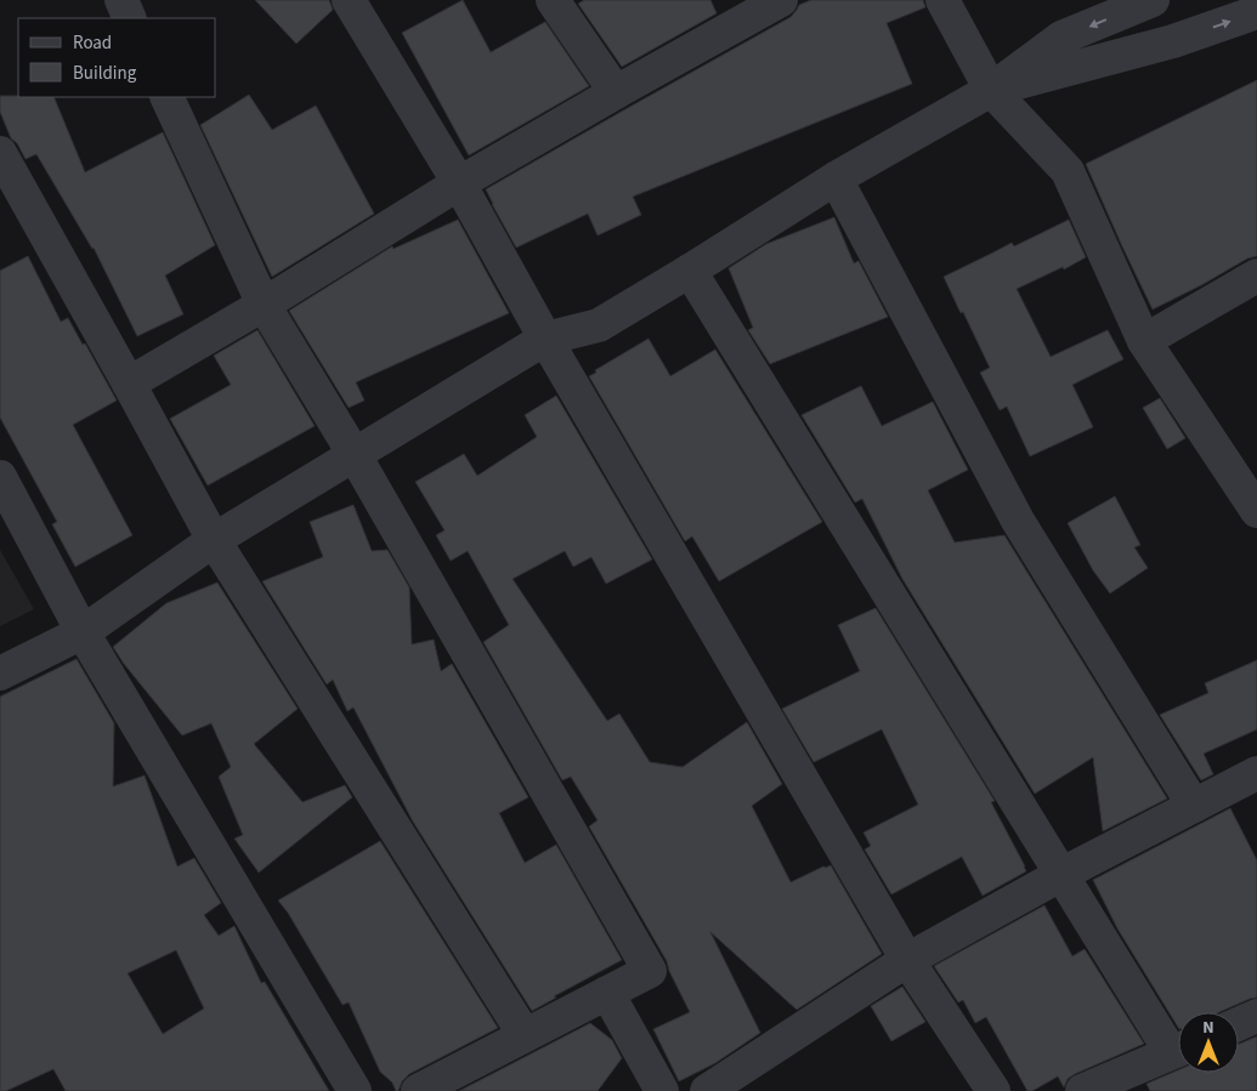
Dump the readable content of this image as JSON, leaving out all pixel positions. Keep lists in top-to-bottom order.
{
  "legend": ["Road", "Building"],
  "north": "top"
}
